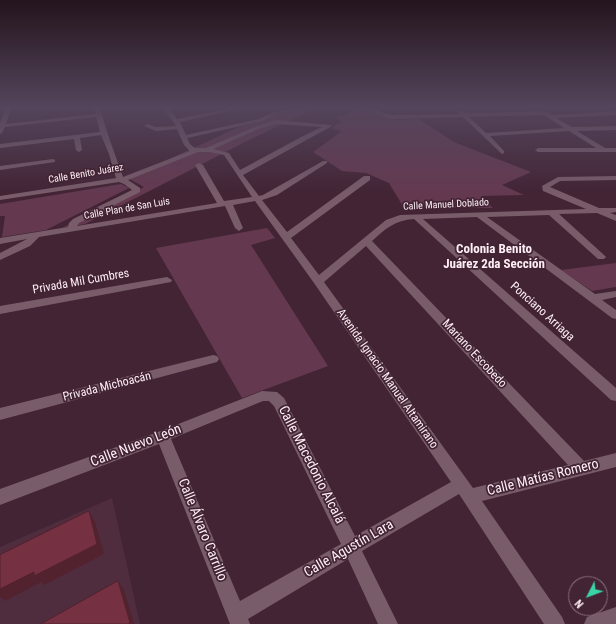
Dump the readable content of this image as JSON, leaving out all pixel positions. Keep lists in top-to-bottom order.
{
  "streets": {
    "street": [
      "Calle Benito Juárez",
      "Calle Manuel Doblado",
      "Calle Plan de San Luis",
      "Privada Mil Cumbres",
      "Ponciano Arriaga",
      "Mariano Escobedo",
      "Avenida Ignacio Manuel Altamirano",
      "Privada Michoacán",
      "Calle Nuevo León",
      "Calle Macedonio Alcalá",
      "Calle Matías Romero",
      "Calle Álvaro Carrillo",
      "Calle Agustín Lara"
    ]
  },
  "crossings": [
    ["Calle Benito Juárez", "Avenida Ignacio Manuel Altamirano"],
    ["Calle Manuel Doblado", "Ponciano Arriaga"],
    ["Calle Manuel Doblado", "Mariano Escobedo"],
    ["Calle Manuel Doblado", "Avenida Ignacio Manuel Altamirano"],
    ["Calle Plan de San Luis", "Avenida Ignacio Manuel Altamirano"],
    ["Mariano Escobedo", "Calle Matías Romero"],
    ["Avenida Ignacio Manuel Altamirano", "Calle Matías Romero"],
    ["Avenida Ignacio Manuel Altamirano", "Calle Agustín Lara"],
    ["Calle Nuevo León", "Calle Macedonio Alcalá"],
    ["Calle Nuevo León", "Calle Álvaro Carrillo"],
    ["Calle Macedonio Alcalá", "Calle Agustín Lara"],
    ["Calle Matías Romero", "Calle Agustín Lara"],
    ["Calle Álvaro Carrillo", "Calle Agustín Lara"]
  ],
  "districts": ["Colonia Benito Juárez 2da Sección"],
  "north": "bottom left"
}
